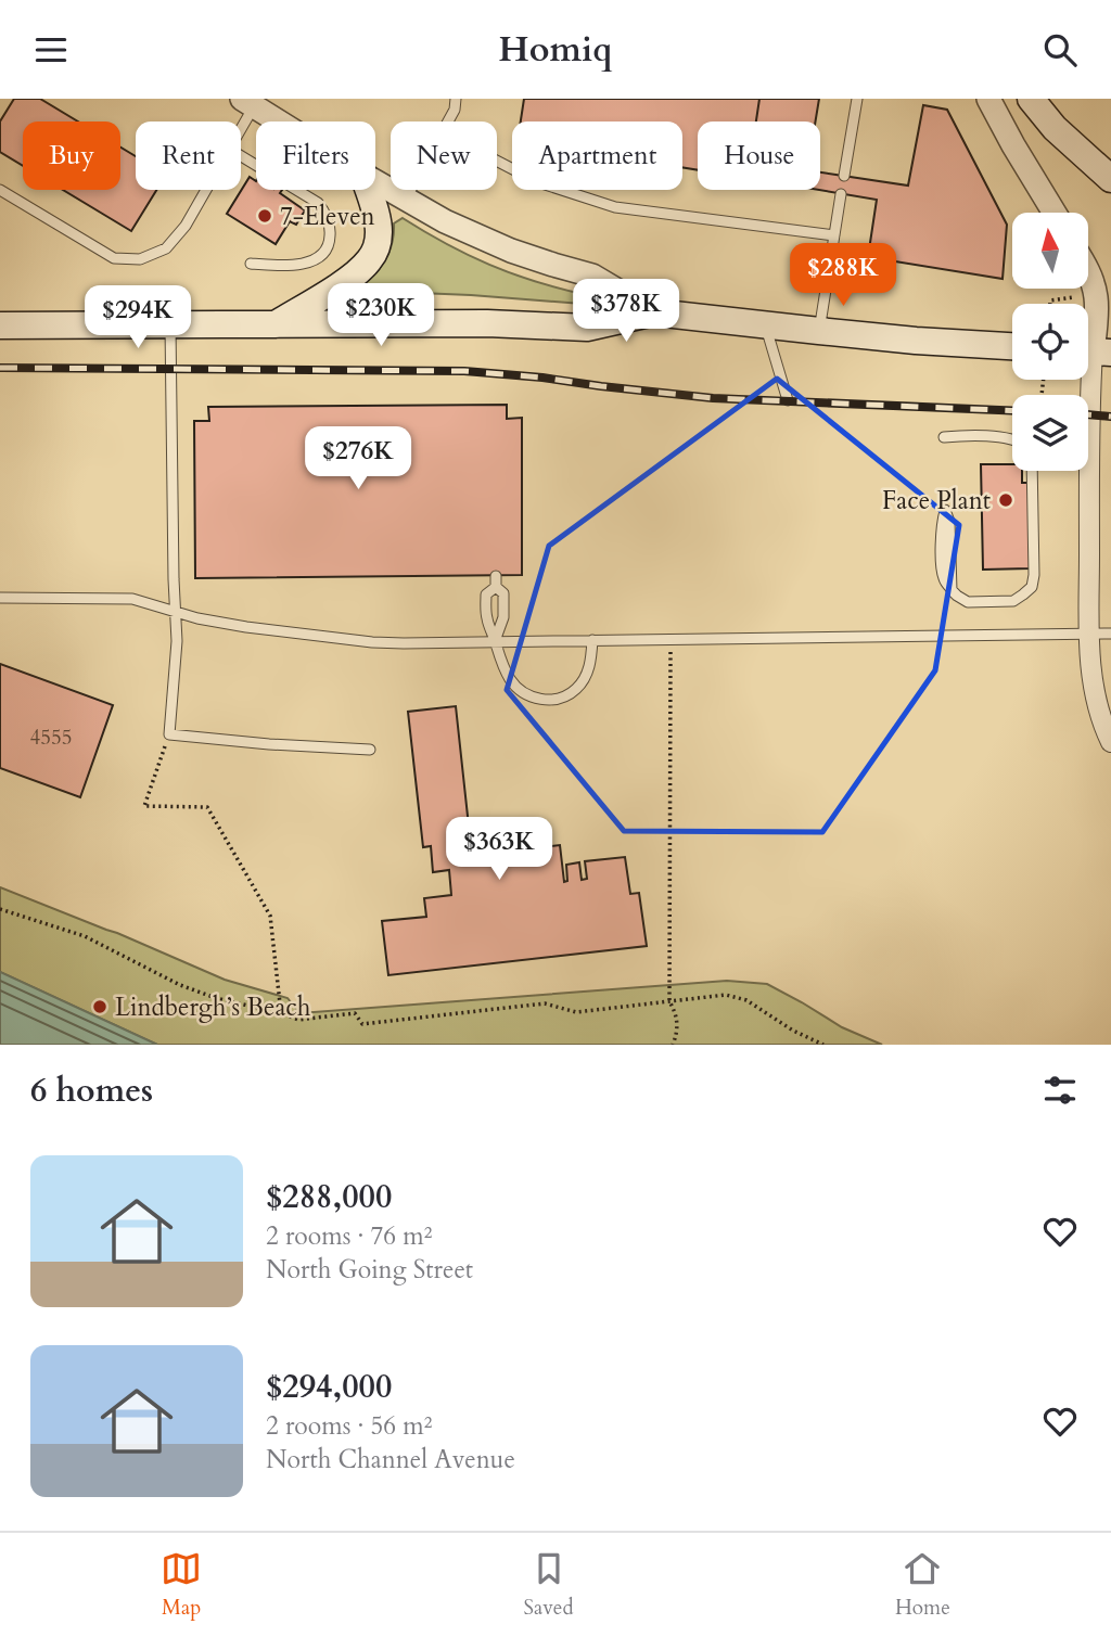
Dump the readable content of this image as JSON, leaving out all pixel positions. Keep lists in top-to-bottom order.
{
  "places": ["7-Eleven", "Face Plant", "Lindbergh’s Beach"],
  "house_numbers": ["4555"],
  "north": "top",
  "page": {
    "header": "Homiq",
    "chip": [
      "Buy",
      "Rent",
      "Filters",
      "New",
      "Apartment",
      "House"
    ],
    "price": [
      "$288K",
      "$378K",
      "$230K",
      "$294K",
      "$276K",
      "$363K"
    ],
    "heading": "6 homes",
    "list": [
      {
        "name": "$288,000",
        "note": "2 rooms · 76 m² · North Going Street"
      },
      {
        "name": "$294,000",
        "note": "2 rooms · 56 m² · North Channel Avenue"
      }
    ],
    "tabs": ["Map", "Saved", "Home"]
  }
}
